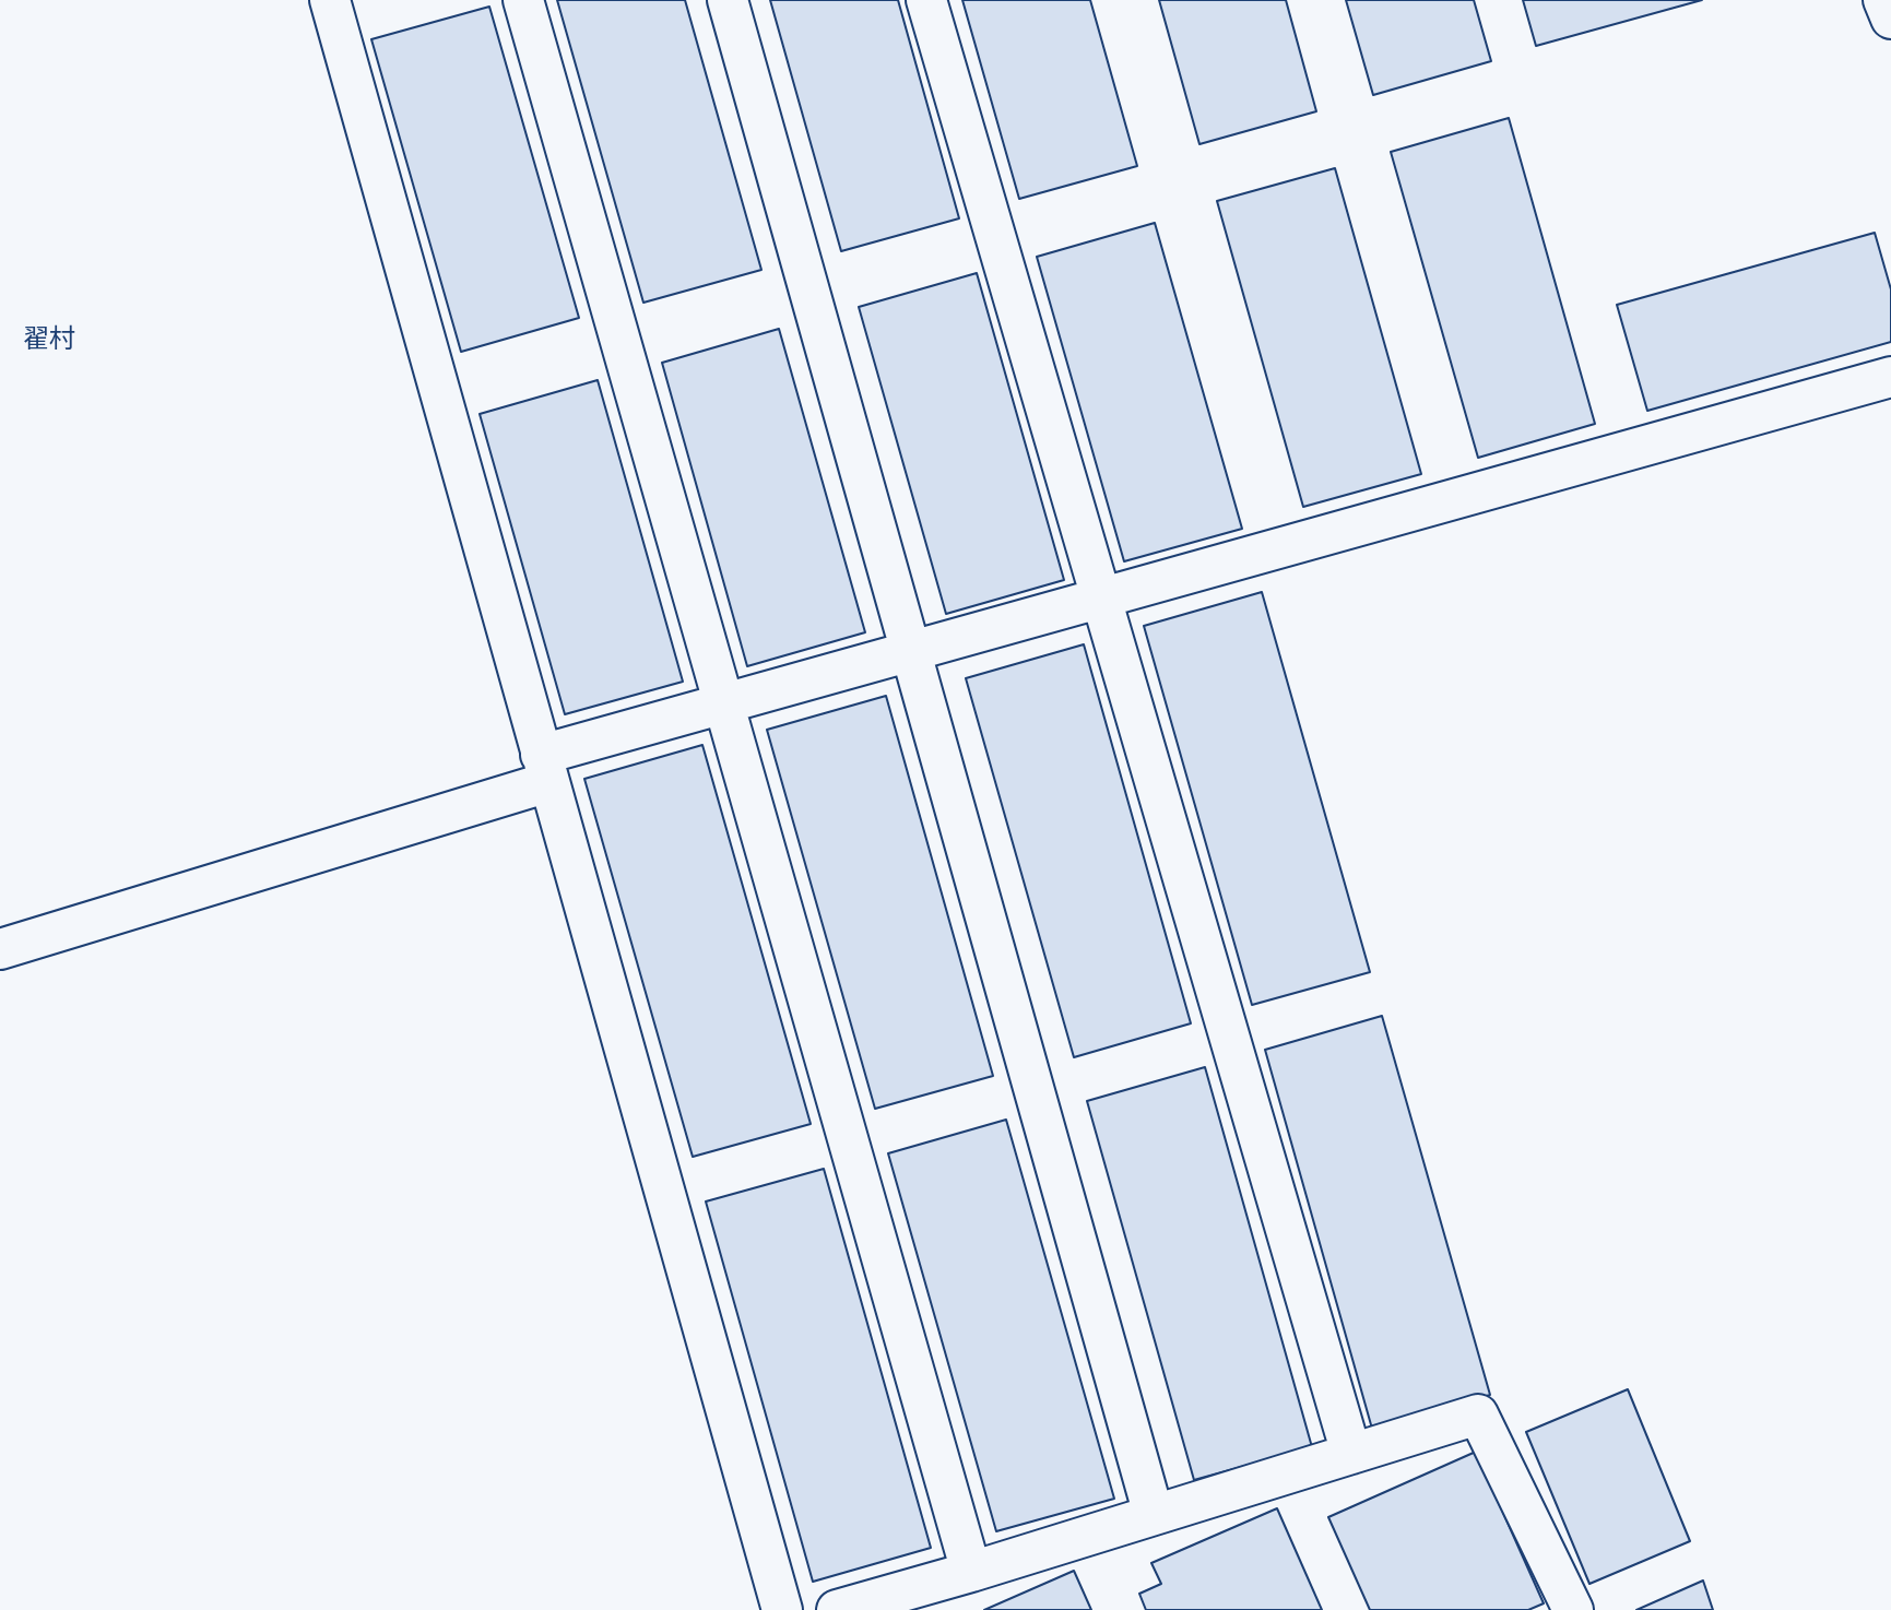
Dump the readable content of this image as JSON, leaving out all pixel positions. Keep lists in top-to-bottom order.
{
  "districts": ["翟村"]
}
